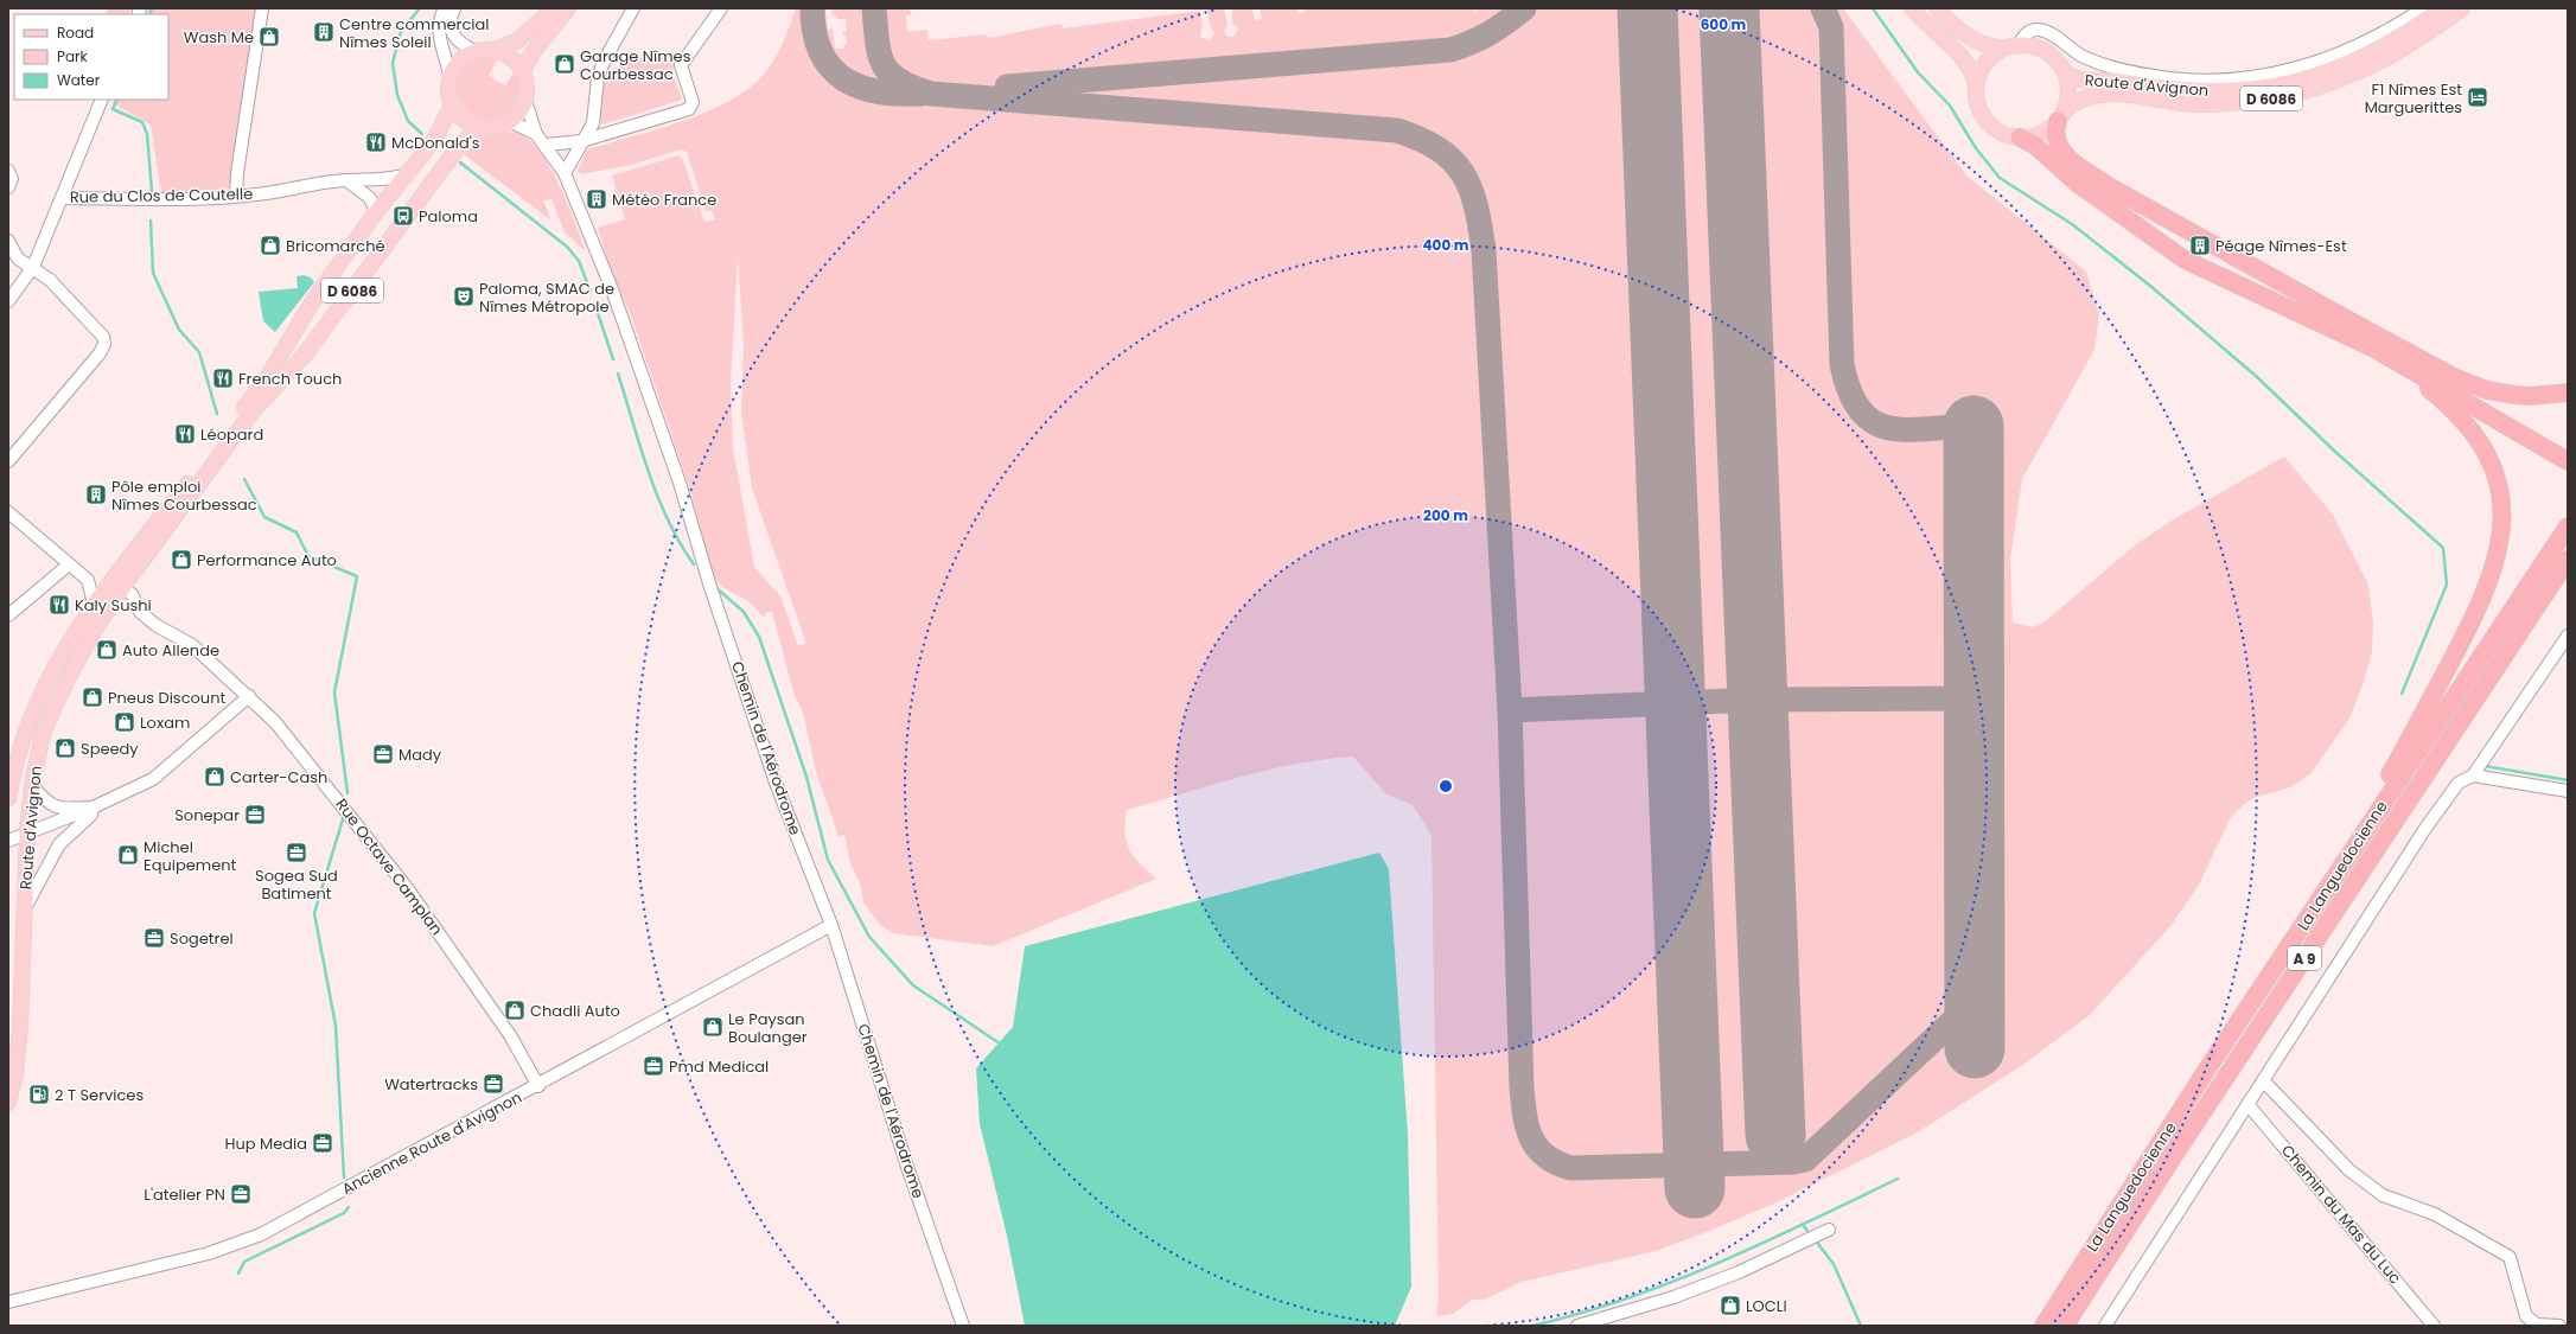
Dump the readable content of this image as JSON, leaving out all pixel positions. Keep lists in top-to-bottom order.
{
  "streets": {
    "highway": ["La Languedocienne", "A 9"],
    "main road": ["Route d'Avignon", "D 6086"],
    "street": [
      "Rue du Clos de Coutelle",
      "Chemin de l'Aérodrome",
      "Rue Octave Camplan",
      "Ancienne Route d'Avignon",
      "Chemin du Mas du Luc"
    ]
  },
  "crossings": [
    ["Route d'Avignon", "Rue du Clos de Coutelle"],
    ["Route d'Avignon", "Chemin de l'Aérodrome"],
    ["Chemin de l'Aérodrome", "Ancienne Route d'Avignon"],
    ["Rue Octave Camplan", "Ancienne Route d'Avignon"]
  ],
  "places": {
    "building": [
      "Centre commercial Nîmes Soleil",
      "Météo France",
      "Péage Nîmes-Est",
      "Pôle emploi Nîmes Courbessac"
    ],
    "shop": [
      "Wash Me",
      "Garage Nîmes Courbessac",
      "Bricomarché",
      "Performance Auto",
      "Auto Allende",
      "Pneus Discount",
      "Loxam",
      "Speedy",
      "Carter-Cash",
      "Michel Equipement",
      "Chadli Auto",
      "Le Paysan Boulanger",
      "LOCLI"
    ],
    "hotel": ["F1 Nîmes Est Marguerittes"],
    "restaurant": [
      "McDonald's",
      "French Touch",
      "Léopard",
      "Kaly Sushi"
    ],
    "bus stop": ["Paloma"],
    "theatre": ["Paloma, SMAC de Nîmes Métropole"],
    "office": [
      "Mady",
      "Sonepar",
      "Sogea Sud Batiment",
      "Sogetrel",
      "Pmd Medical",
      "Watertracks",
      "Hup Media",
      "L'atelier PN"
    ],
    "fuel station": ["2 T Services"]
  },
  "legend": ["Road", "Park", "Water"],
  "rings": ["600 m", "400 m", "200 m"]
}
